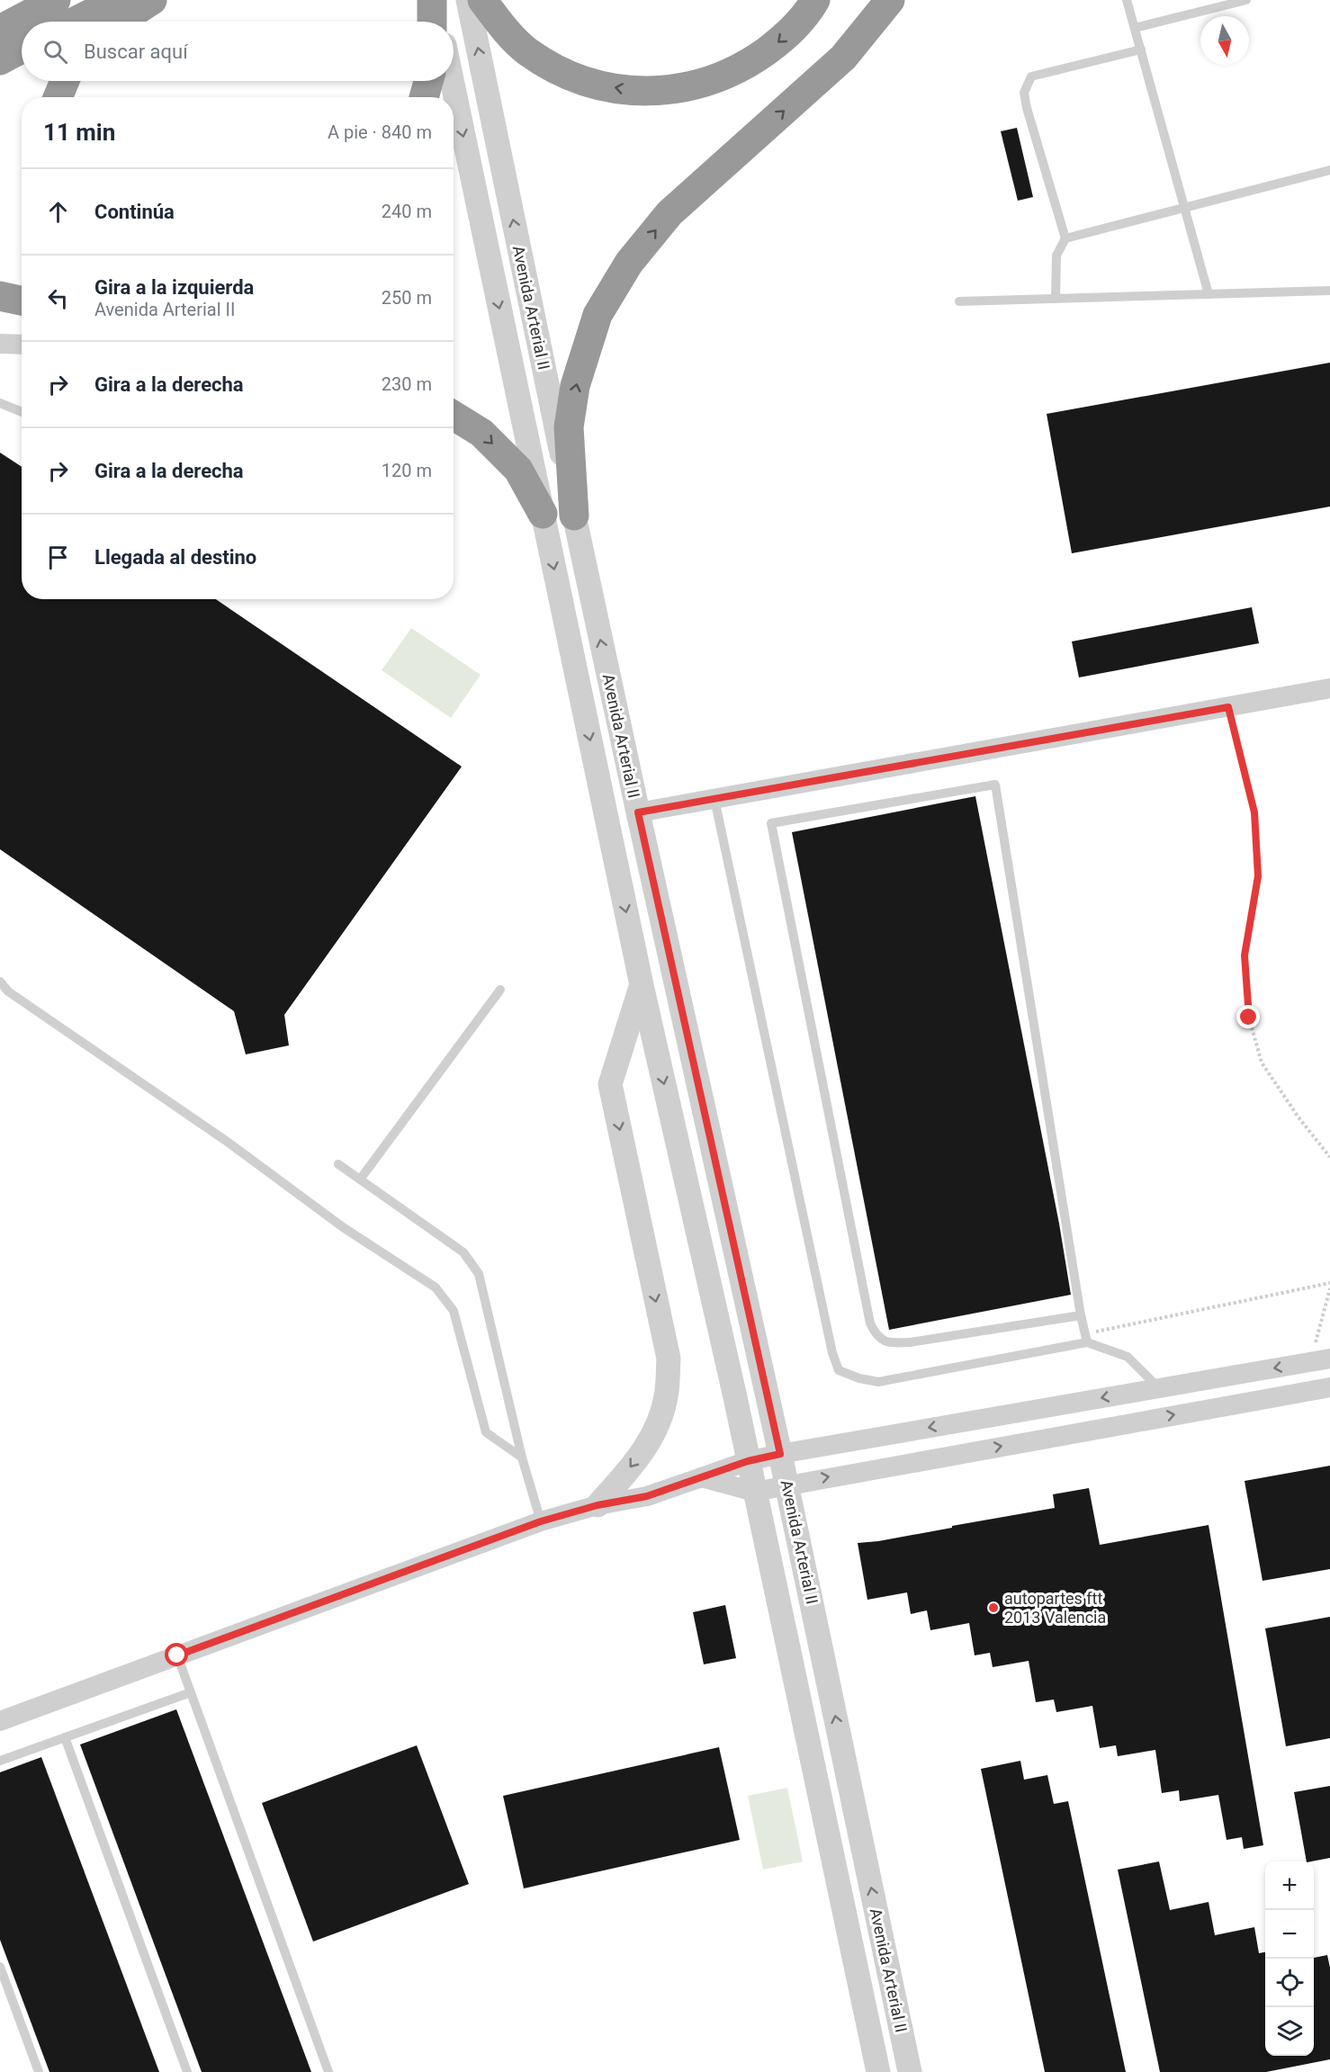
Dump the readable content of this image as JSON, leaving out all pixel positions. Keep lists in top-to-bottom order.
{
  "streets": {
    "street": ["Avenida Arterial II"]
  },
  "places": ["autopartes ftt 2013 Valencia"],
  "north": "bottom",
  "page": {
    "search": "Buscar aquí",
    "heading": ["11 min", "A pie · 840 m"],
    "list": [
      ["Continúa", "240 m"],
      ["Gira a la izquierda", "Avenida Arterial II", "250 m"],
      ["Gira a la derecha", "230 m"],
      ["Gira a la derecha", "120 m"],
      "Llegada al destino"
    ],
    "map_buttons": ["+", "−"]
  }
}
